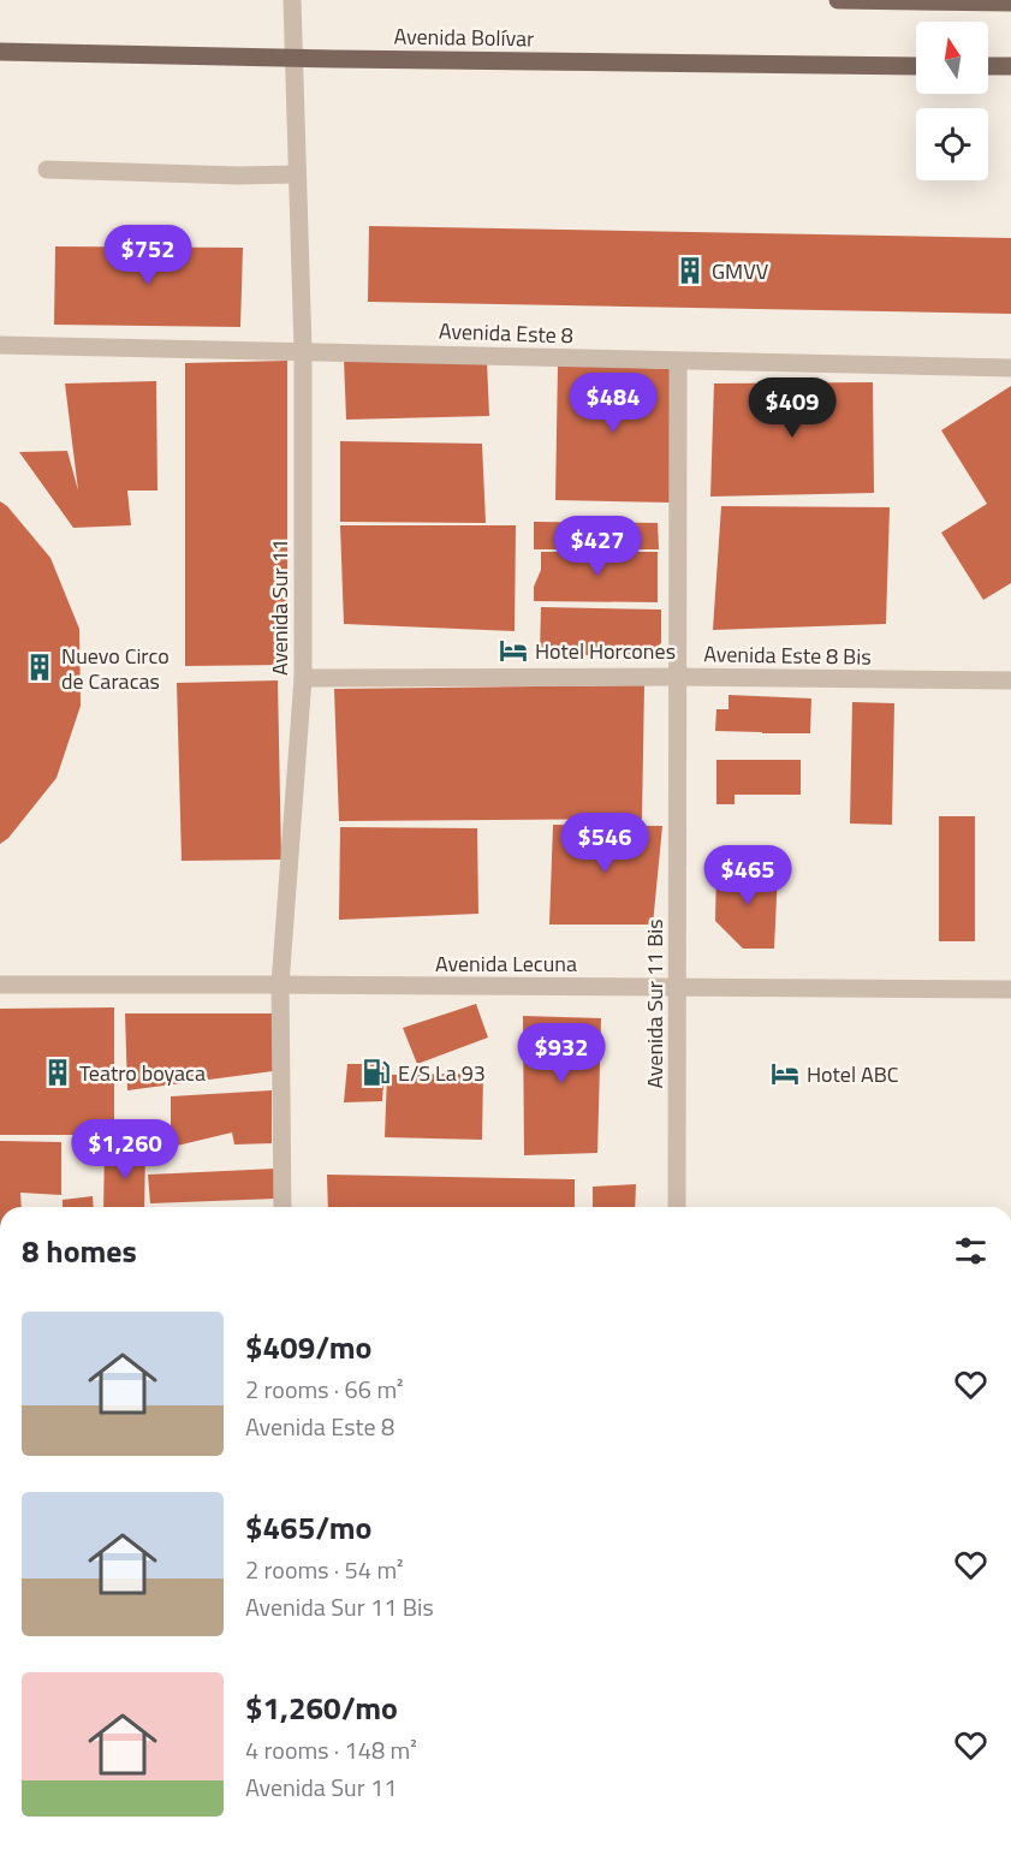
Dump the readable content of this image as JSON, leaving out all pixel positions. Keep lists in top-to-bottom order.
{
  "streets": {
    "main road": ["Avenida Bolívar"],
    "street": [
      "Avenida Este 8",
      "Avenida Sur 11",
      "Avenida Este 8 Bis",
      "Avenida Lecuna",
      "Avenida Sur 11 Bis"
    ]
  },
  "crossings": [
    ["Avenida Bolívar", "Avenida Sur 11"],
    ["Avenida Este 8", "Avenida Sur 11"],
    ["Avenida Este 8", "Avenida Sur 11 Bis"],
    ["Avenida Sur 11", "Avenida Este 8 Bis"],
    ["Avenida Sur 11", "Avenida Lecuna"],
    ["Avenida Este 8 Bis", "Avenida Sur 11 Bis"],
    ["Avenida Lecuna", "Avenida Sur 11 Bis"]
  ],
  "places": {
    "building": ["GMVV", "Nuevo Circo de Caracas", "Teatro boyaca"],
    "hotel": ["Hotel Horcones", "Hotel ABC"],
    "fuel station": ["E/S La 93"]
  },
  "north": "top",
  "page": {
    "price": [
      "$752",
      "$484",
      "$409",
      "$427",
      "$546",
      "$465",
      "$932",
      "$1,260"
    ],
    "heading": "8 homes",
    "list": [
      {
        "name": "$409/mo",
        "note": "2 rooms · 66 m² · Avenida Este 8"
      },
      {
        "name": "$465/mo",
        "note": "2 rooms · 54 m² · Avenida Sur 11 Bis"
      },
      {
        "name": "$1,260/mo",
        "note": "4 rooms · 148 m² · Avenida Sur 11"
      }
    ]
  }
}
